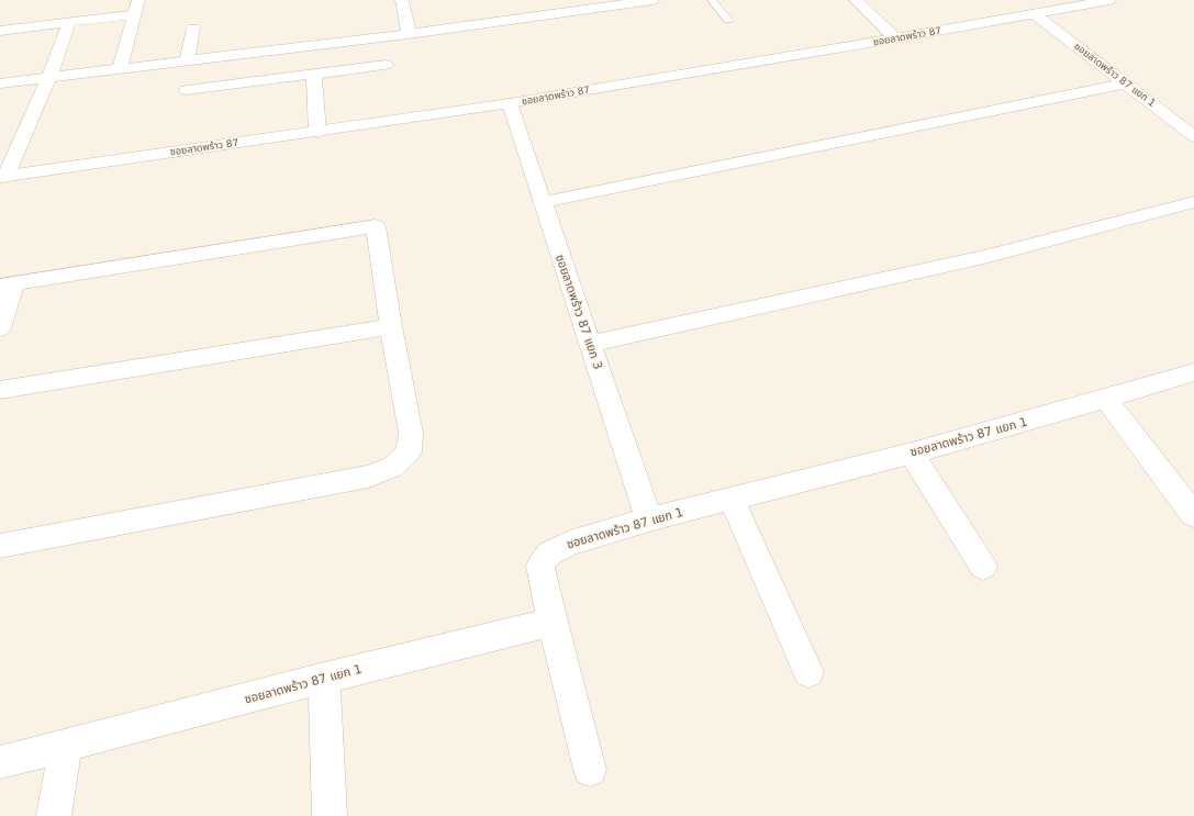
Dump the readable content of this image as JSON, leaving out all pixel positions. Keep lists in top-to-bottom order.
{
  "streets": {
    "street": ["ซอยลาดพร้าว 87", "ซอยลาดพร้าว 87 แยก 1", "ซอยลาดพร้าว 87 แยก 3"]
  },
  "crossings": [
    ["ซอยลาดพร้าว 87", "ซอยลาดพร้าว 87 แยก 1"],
    ["ซอยลาดพร้าว 87", "ซอยลาดพร้าว 87 แยก 3"],
    ["ซอยลาดพร้าว 87 แยก 1", "ซอยลาดพร้าว 87 แยก 3"]
  ]
}
